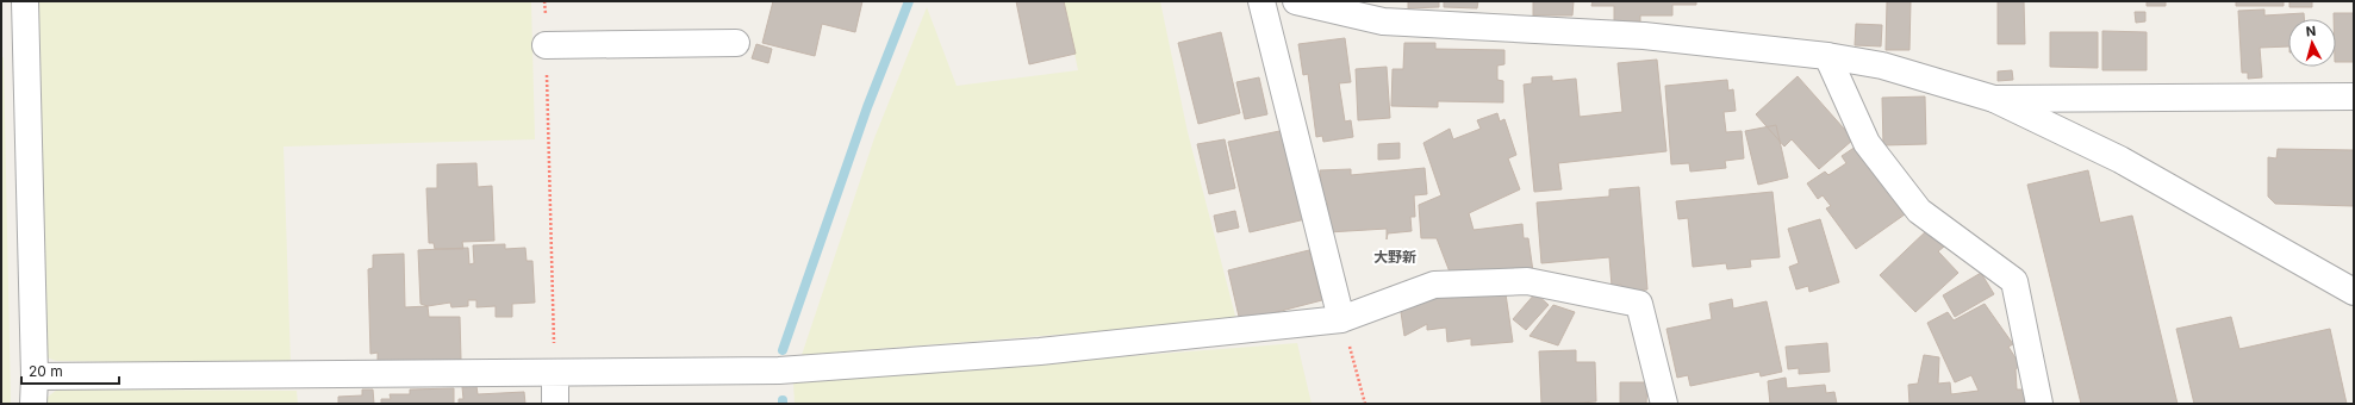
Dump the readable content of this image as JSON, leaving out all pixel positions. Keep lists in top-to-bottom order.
{
  "districts": ["大野新"],
  "scale_bar": "20 m",
  "north": "top"
}
